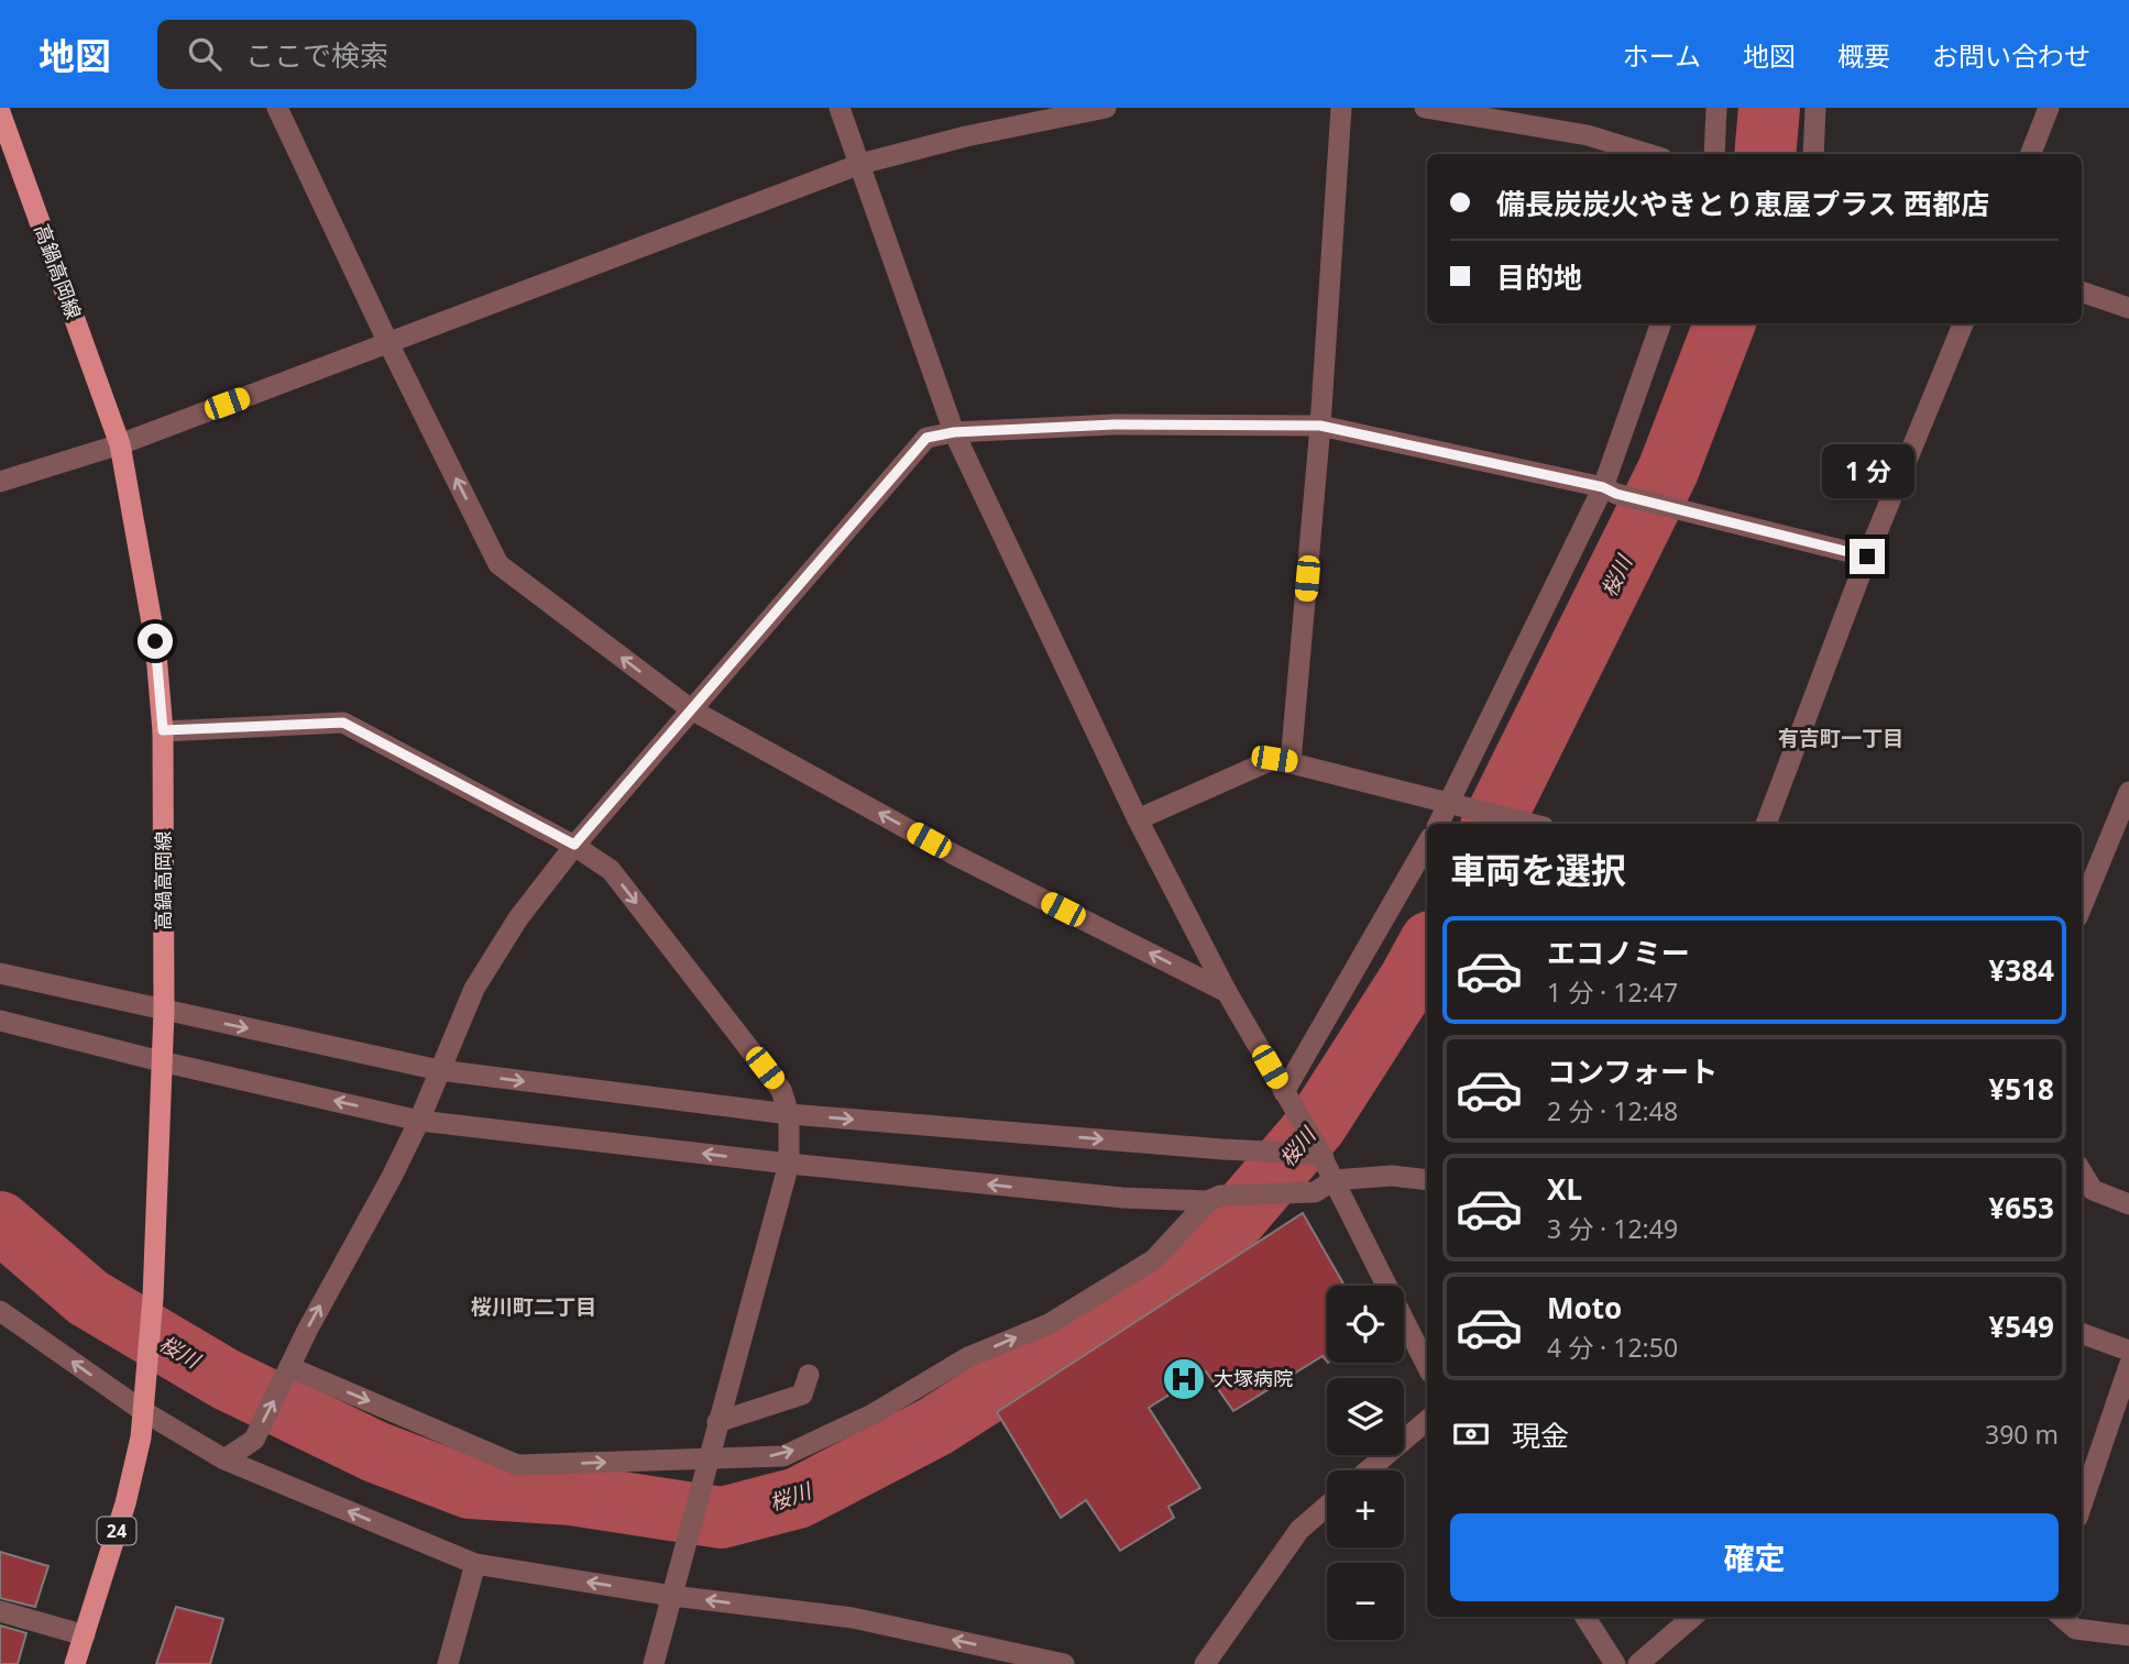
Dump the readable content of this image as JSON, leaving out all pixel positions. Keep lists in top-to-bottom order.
{
  "streets": {
    "main road": ["高鍋高岡線", "24"]
  },
  "districts": ["有吉町一丁目", "桜川町二丁目"],
  "water": ["桜川"],
  "places": {
    "hospital": ["大塚病院"]
  },
  "page": {
    "header": "地図",
    "search": "ここで検索",
    "nav": [
      "ホーム",
      "地図",
      "概要",
      "お問い合わせ"
    ],
    "banner": ["備長炭炭火やきとり恵屋プラス 西都店", "目的地"],
    "bubble": "1 分",
    "heading": "車両を選択",
    "list": [
      {
        "name": "エコノミー",
        "note": "1 分 · 12:47",
        "value": "¥384"
      },
      {
        "name": "コンフォート",
        "note": "2 分 · 12:48",
        "value": "¥518"
      },
      {
        "name": "XL",
        "note": "3 分 · 12:49",
        "value": "¥653"
      },
      {
        "name": "Moto",
        "note": "4 分 · 12:50",
        "value": "¥549"
      }
    ],
    "map_buttons": ["+", "−"],
    "pay": ["現金", "390 m"],
    "buttons": "確定"
  }
}
